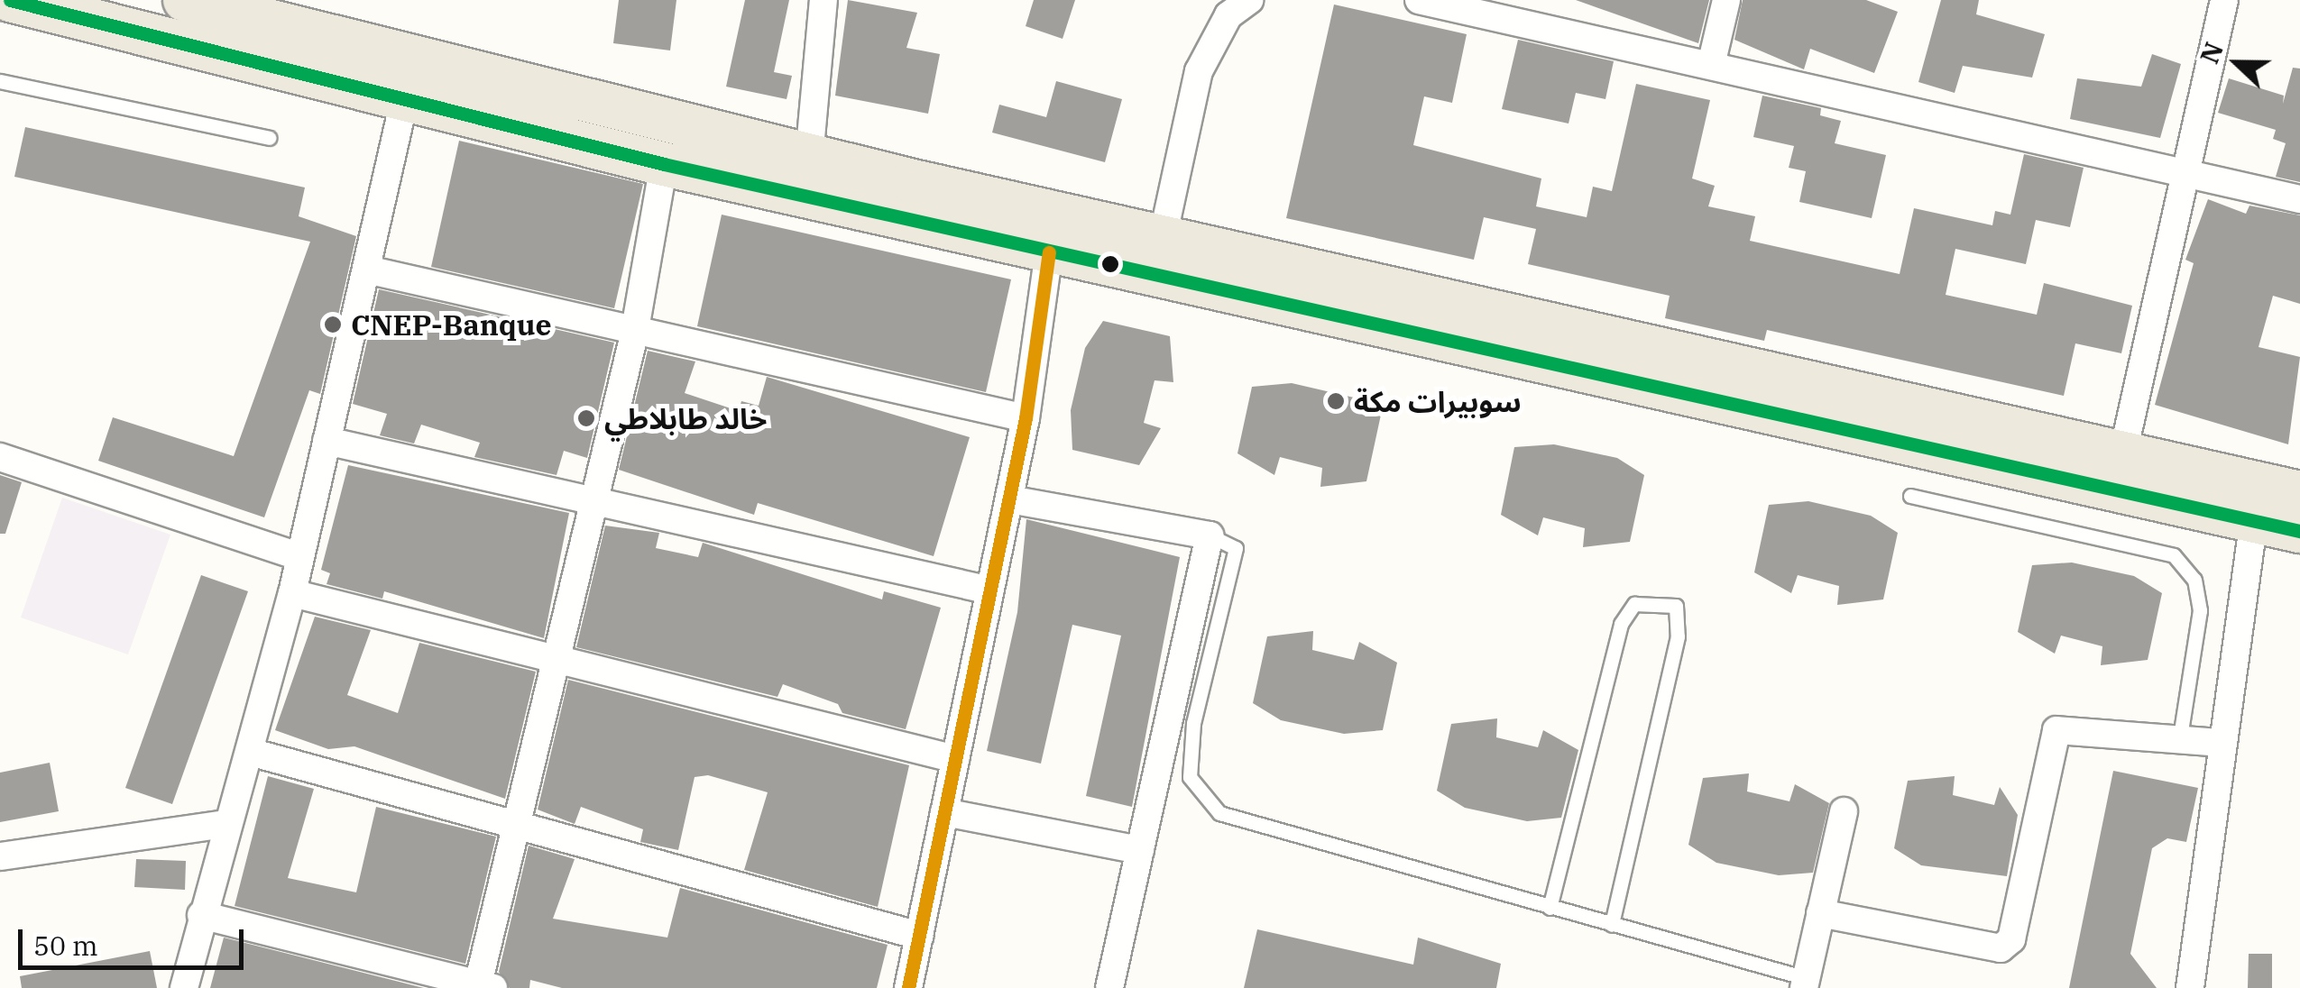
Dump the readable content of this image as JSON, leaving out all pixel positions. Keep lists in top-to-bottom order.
{
  "places": ["CNEP-Banque", "سوبيرات مكة", "خالد طابلاطي"],
  "scale_bar": "50 m",
  "north": "left"
}
